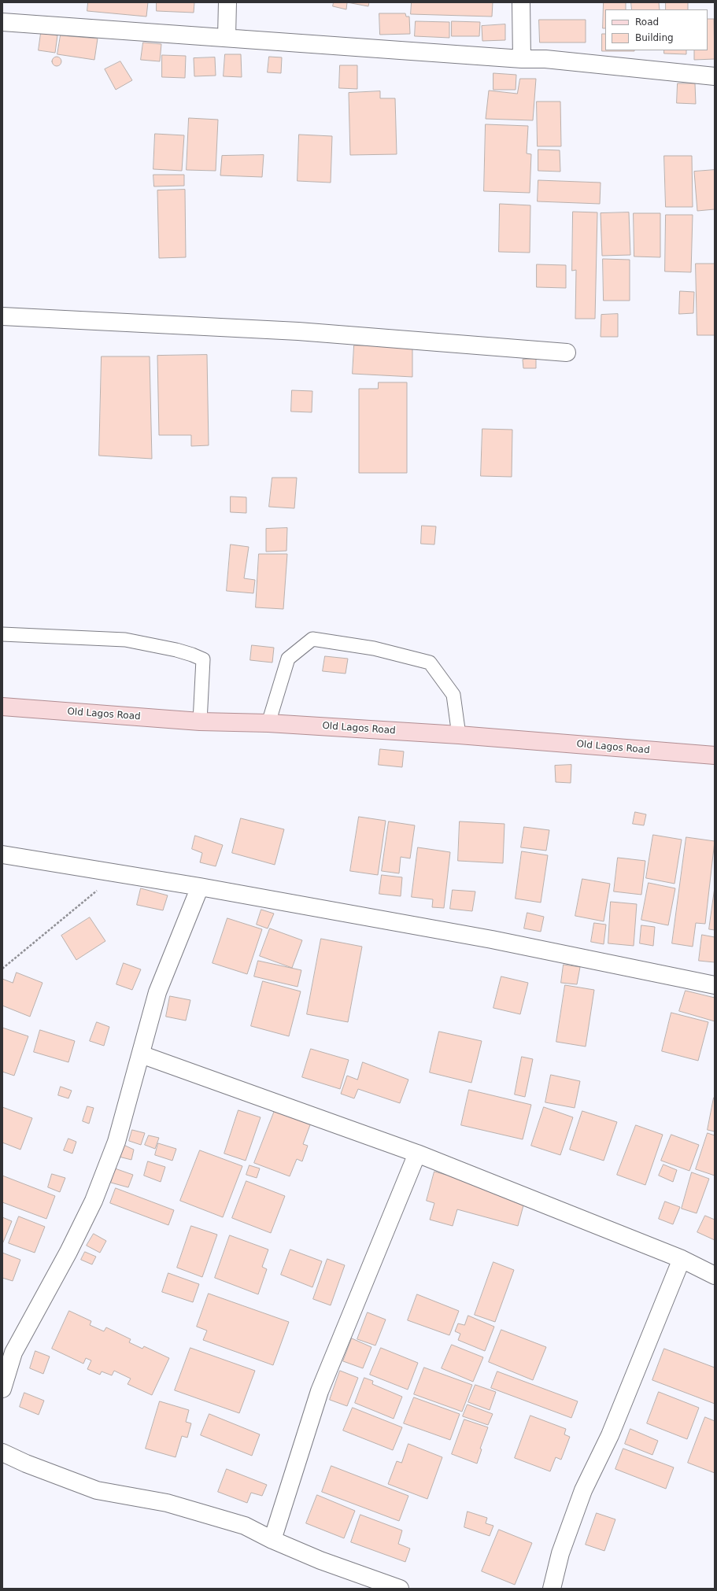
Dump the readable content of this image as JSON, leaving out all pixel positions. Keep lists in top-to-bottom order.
{
  "streets": {
    "main road": ["Old Lagos Road"]
  },
  "legend": ["Road", "Building"]
}
